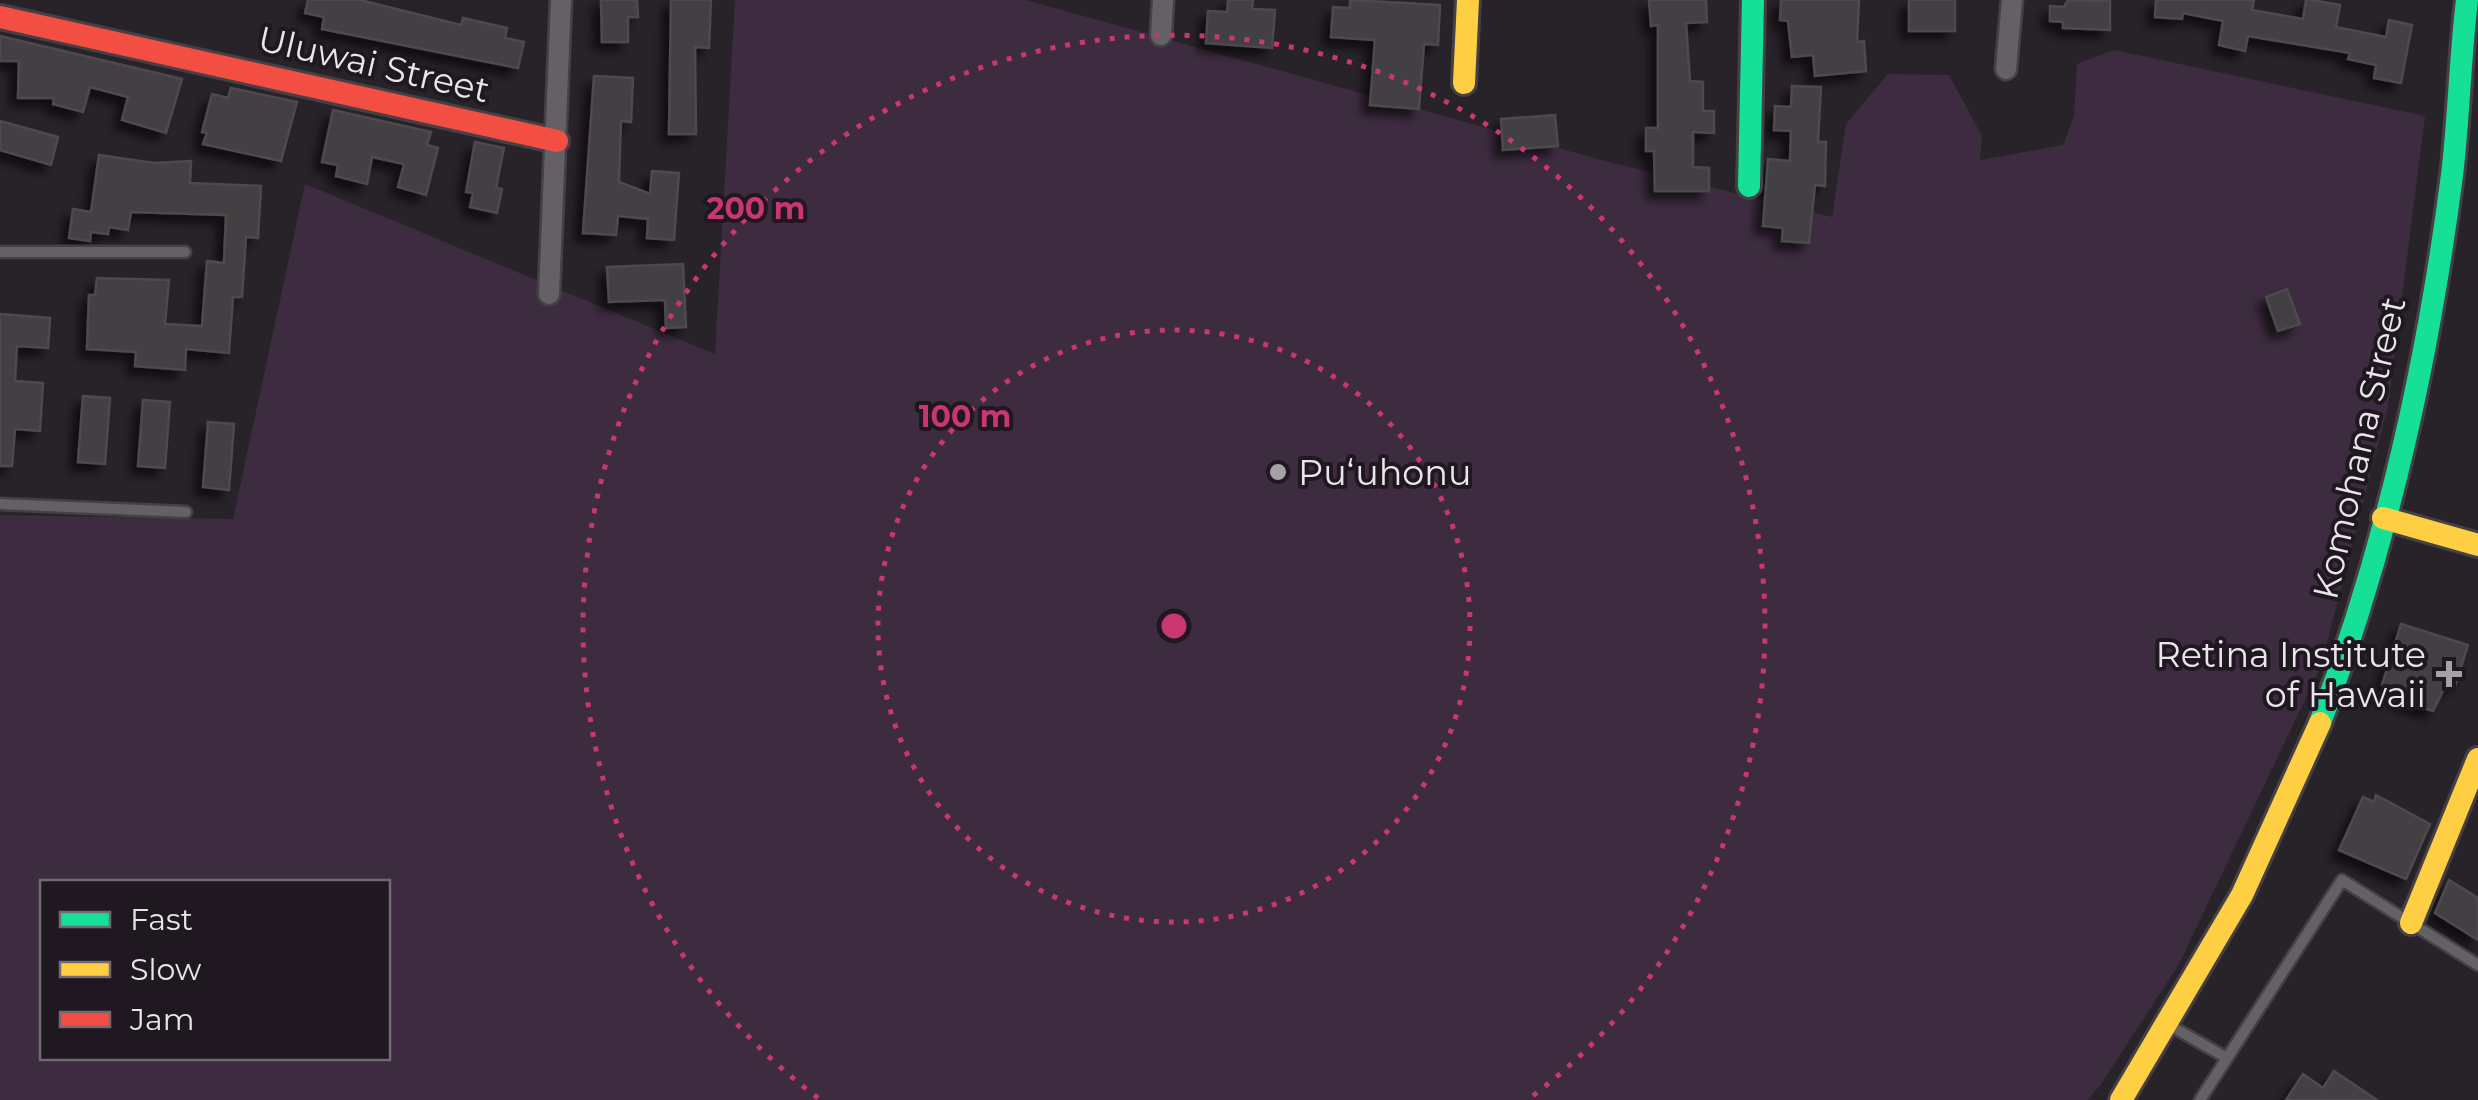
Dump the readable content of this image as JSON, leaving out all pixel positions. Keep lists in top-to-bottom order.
{
  "streets": {
    "main road": ["Uluwai Street", "Komohana Street"]
  },
  "places": {
    "other": ["Puʻuhonu"],
    "health": ["Retina Institute of Hawaii"]
  },
  "legend": ["Fast", "Slow", "Jam"],
  "rings": ["200 m", "100 m"]
}
